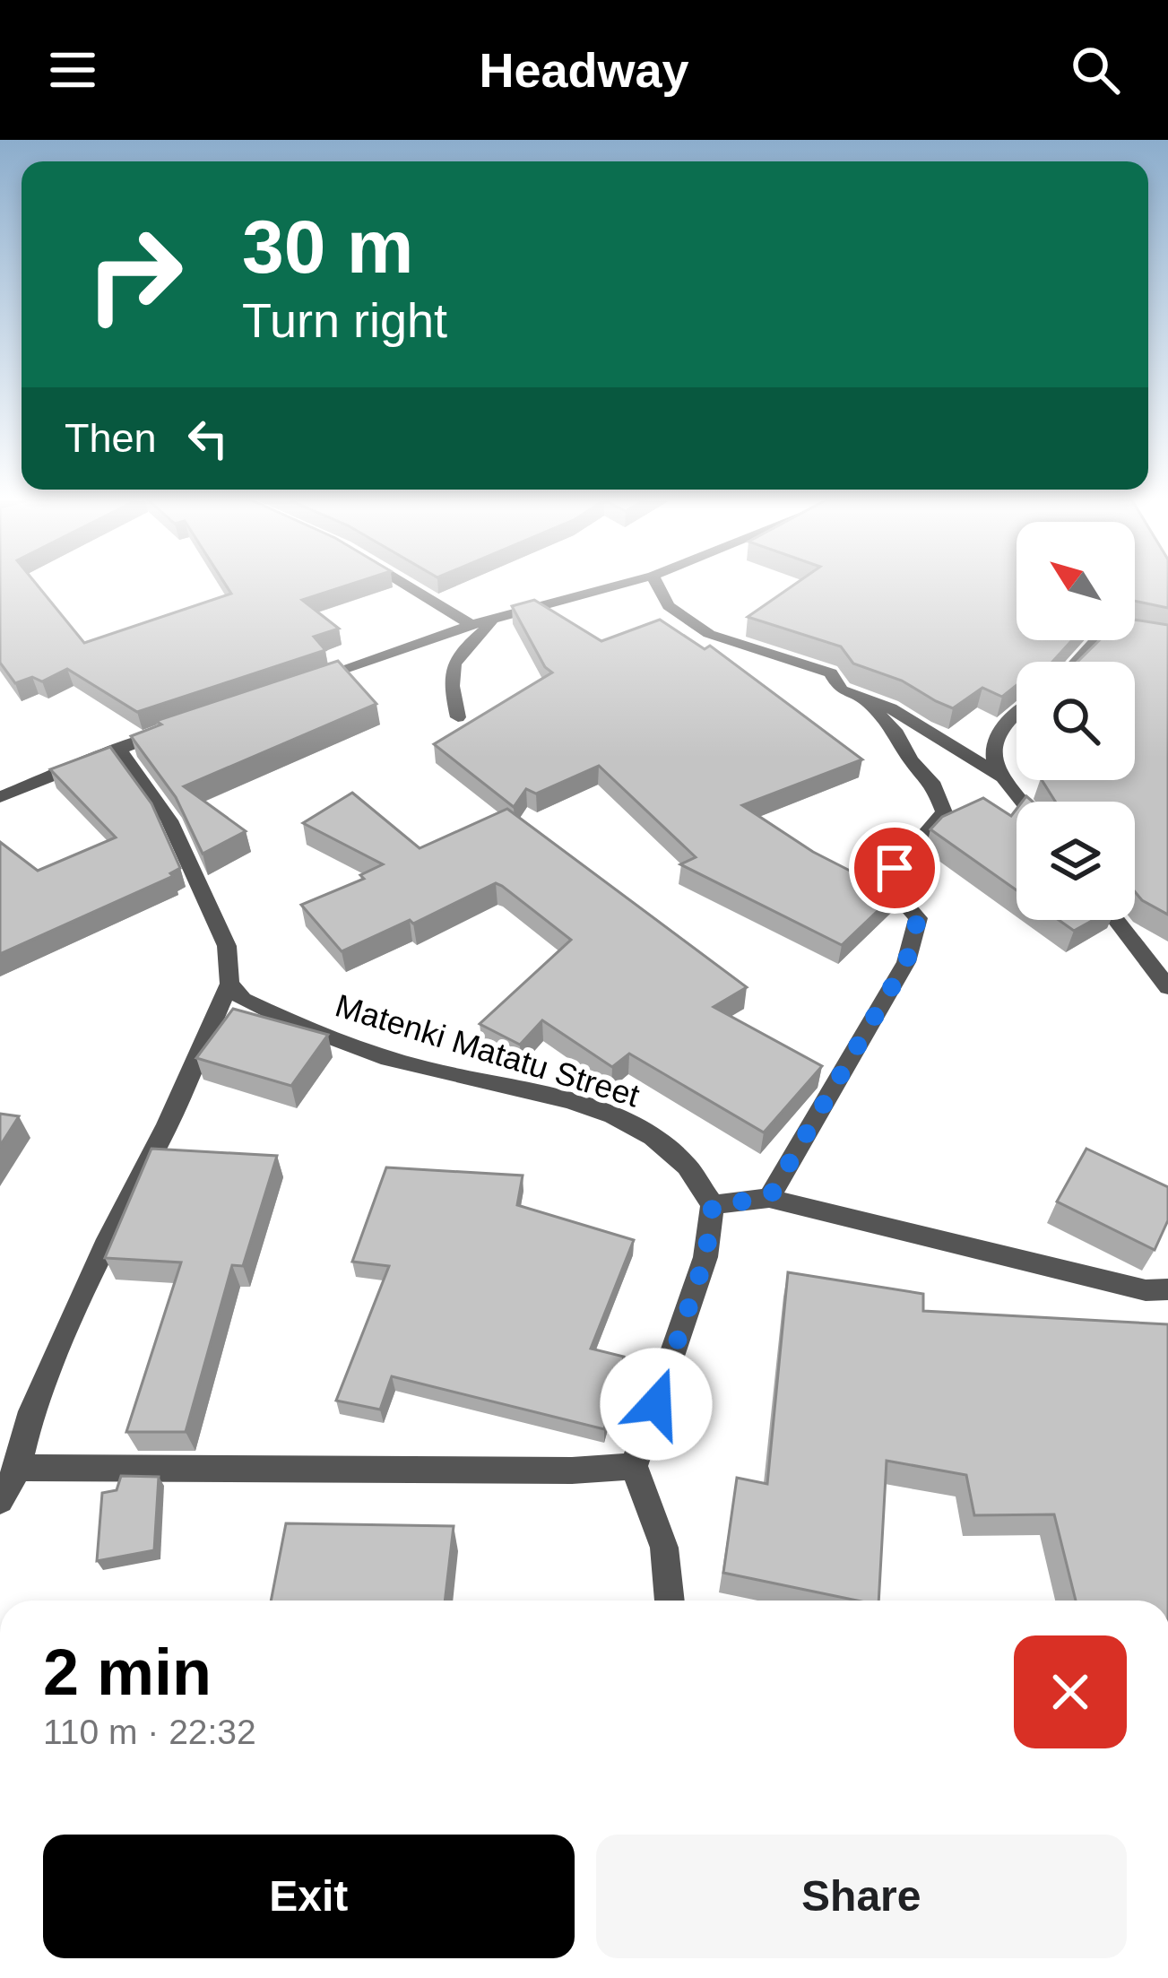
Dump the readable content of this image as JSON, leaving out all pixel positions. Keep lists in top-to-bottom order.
{
  "streets": {
    "street": ["Matenki Matatu Street"]
  },
  "north": "top left",
  "page": {
    "header": "Headway",
    "turn": ["30 m", "Turn right"],
    "then": "Then",
    "heading": ["2 min", "110 m · 22:32"],
    "buttons": ["Exit", "Share"]
  }
}
